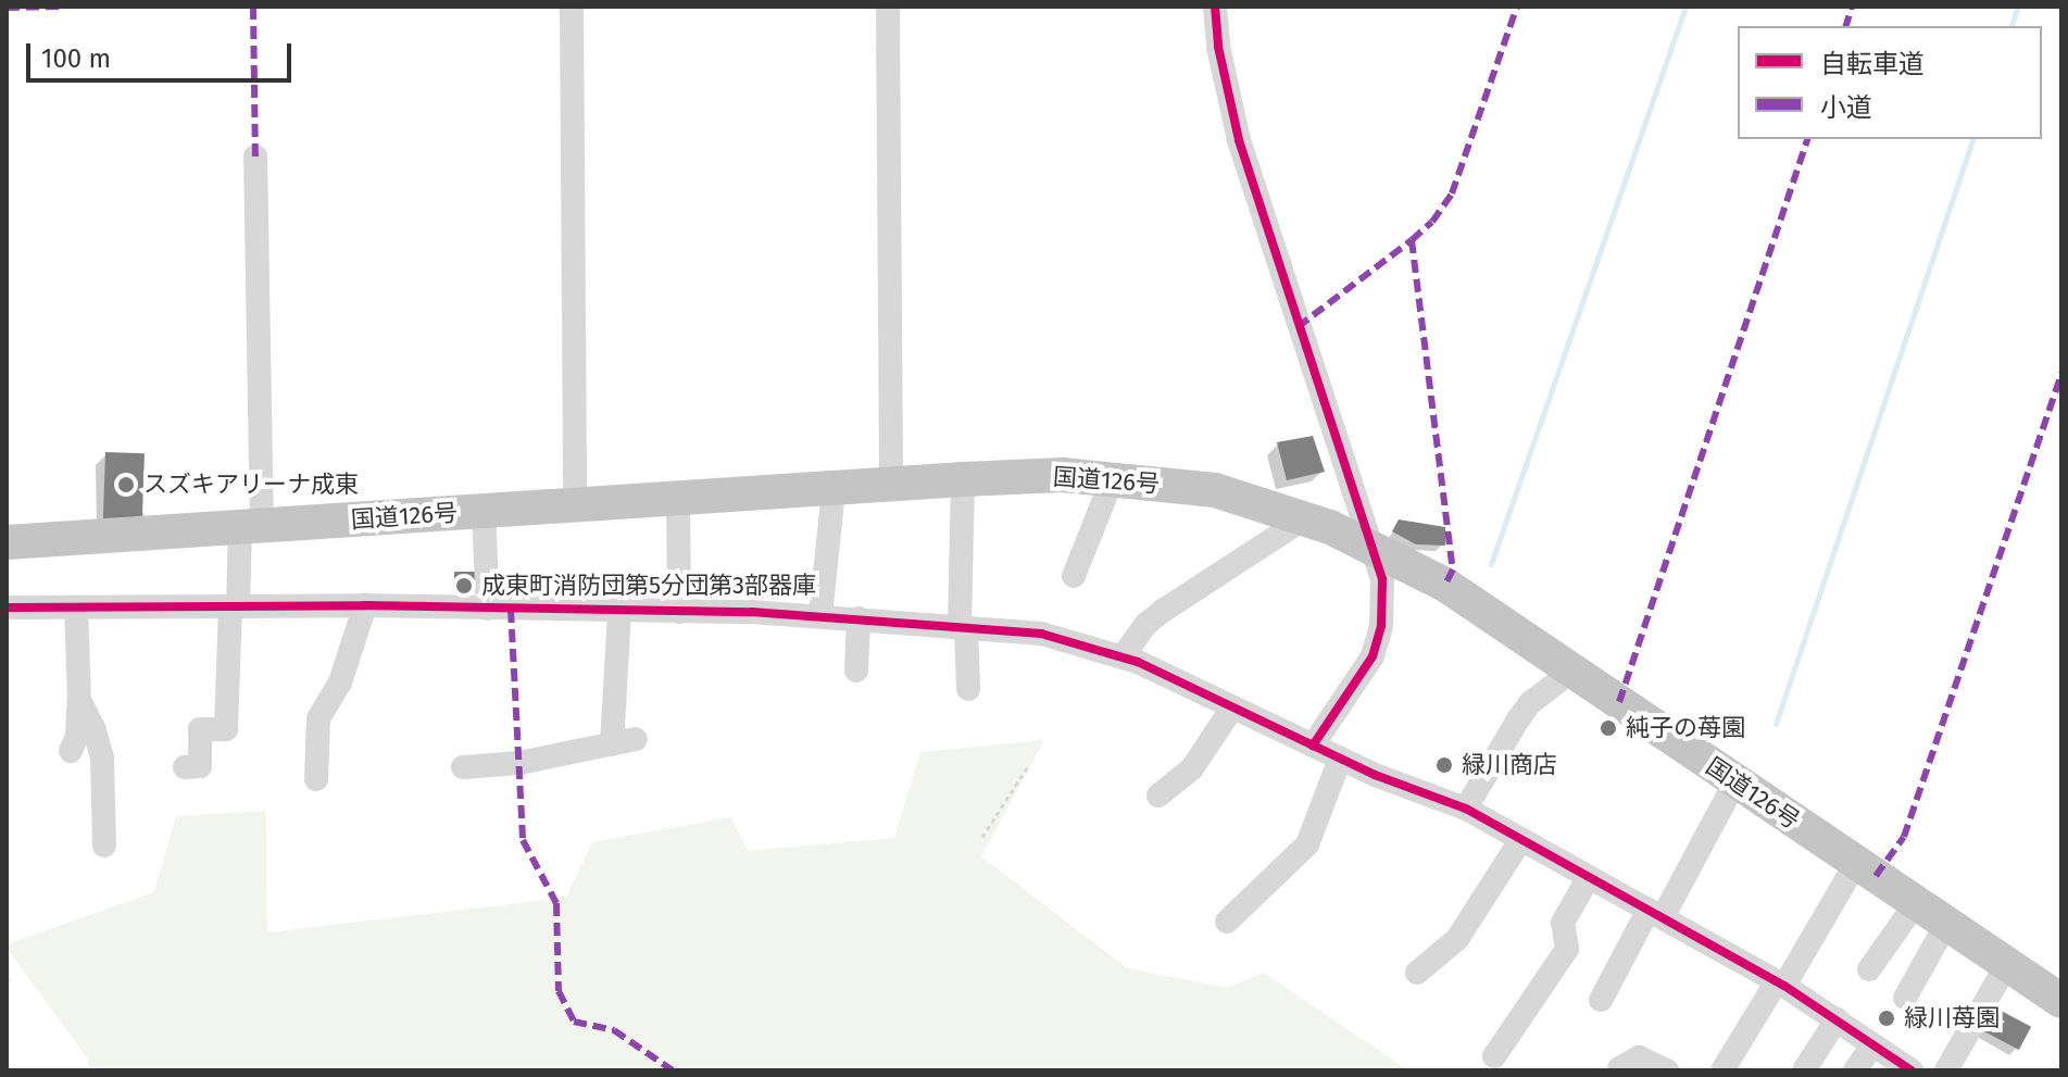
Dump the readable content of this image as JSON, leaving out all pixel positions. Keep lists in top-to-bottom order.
{
  "streets": {
    "highway": ["国道126号"]
  },
  "places": [
    "スズキアリーナ成東",
    "成東町消防団第5分団第3部器庫",
    "純子の苺園",
    "緑川商店",
    "緑川苺園"
  ],
  "legend": ["自転車道", "小道"],
  "scale_bar": "100 m"
}
